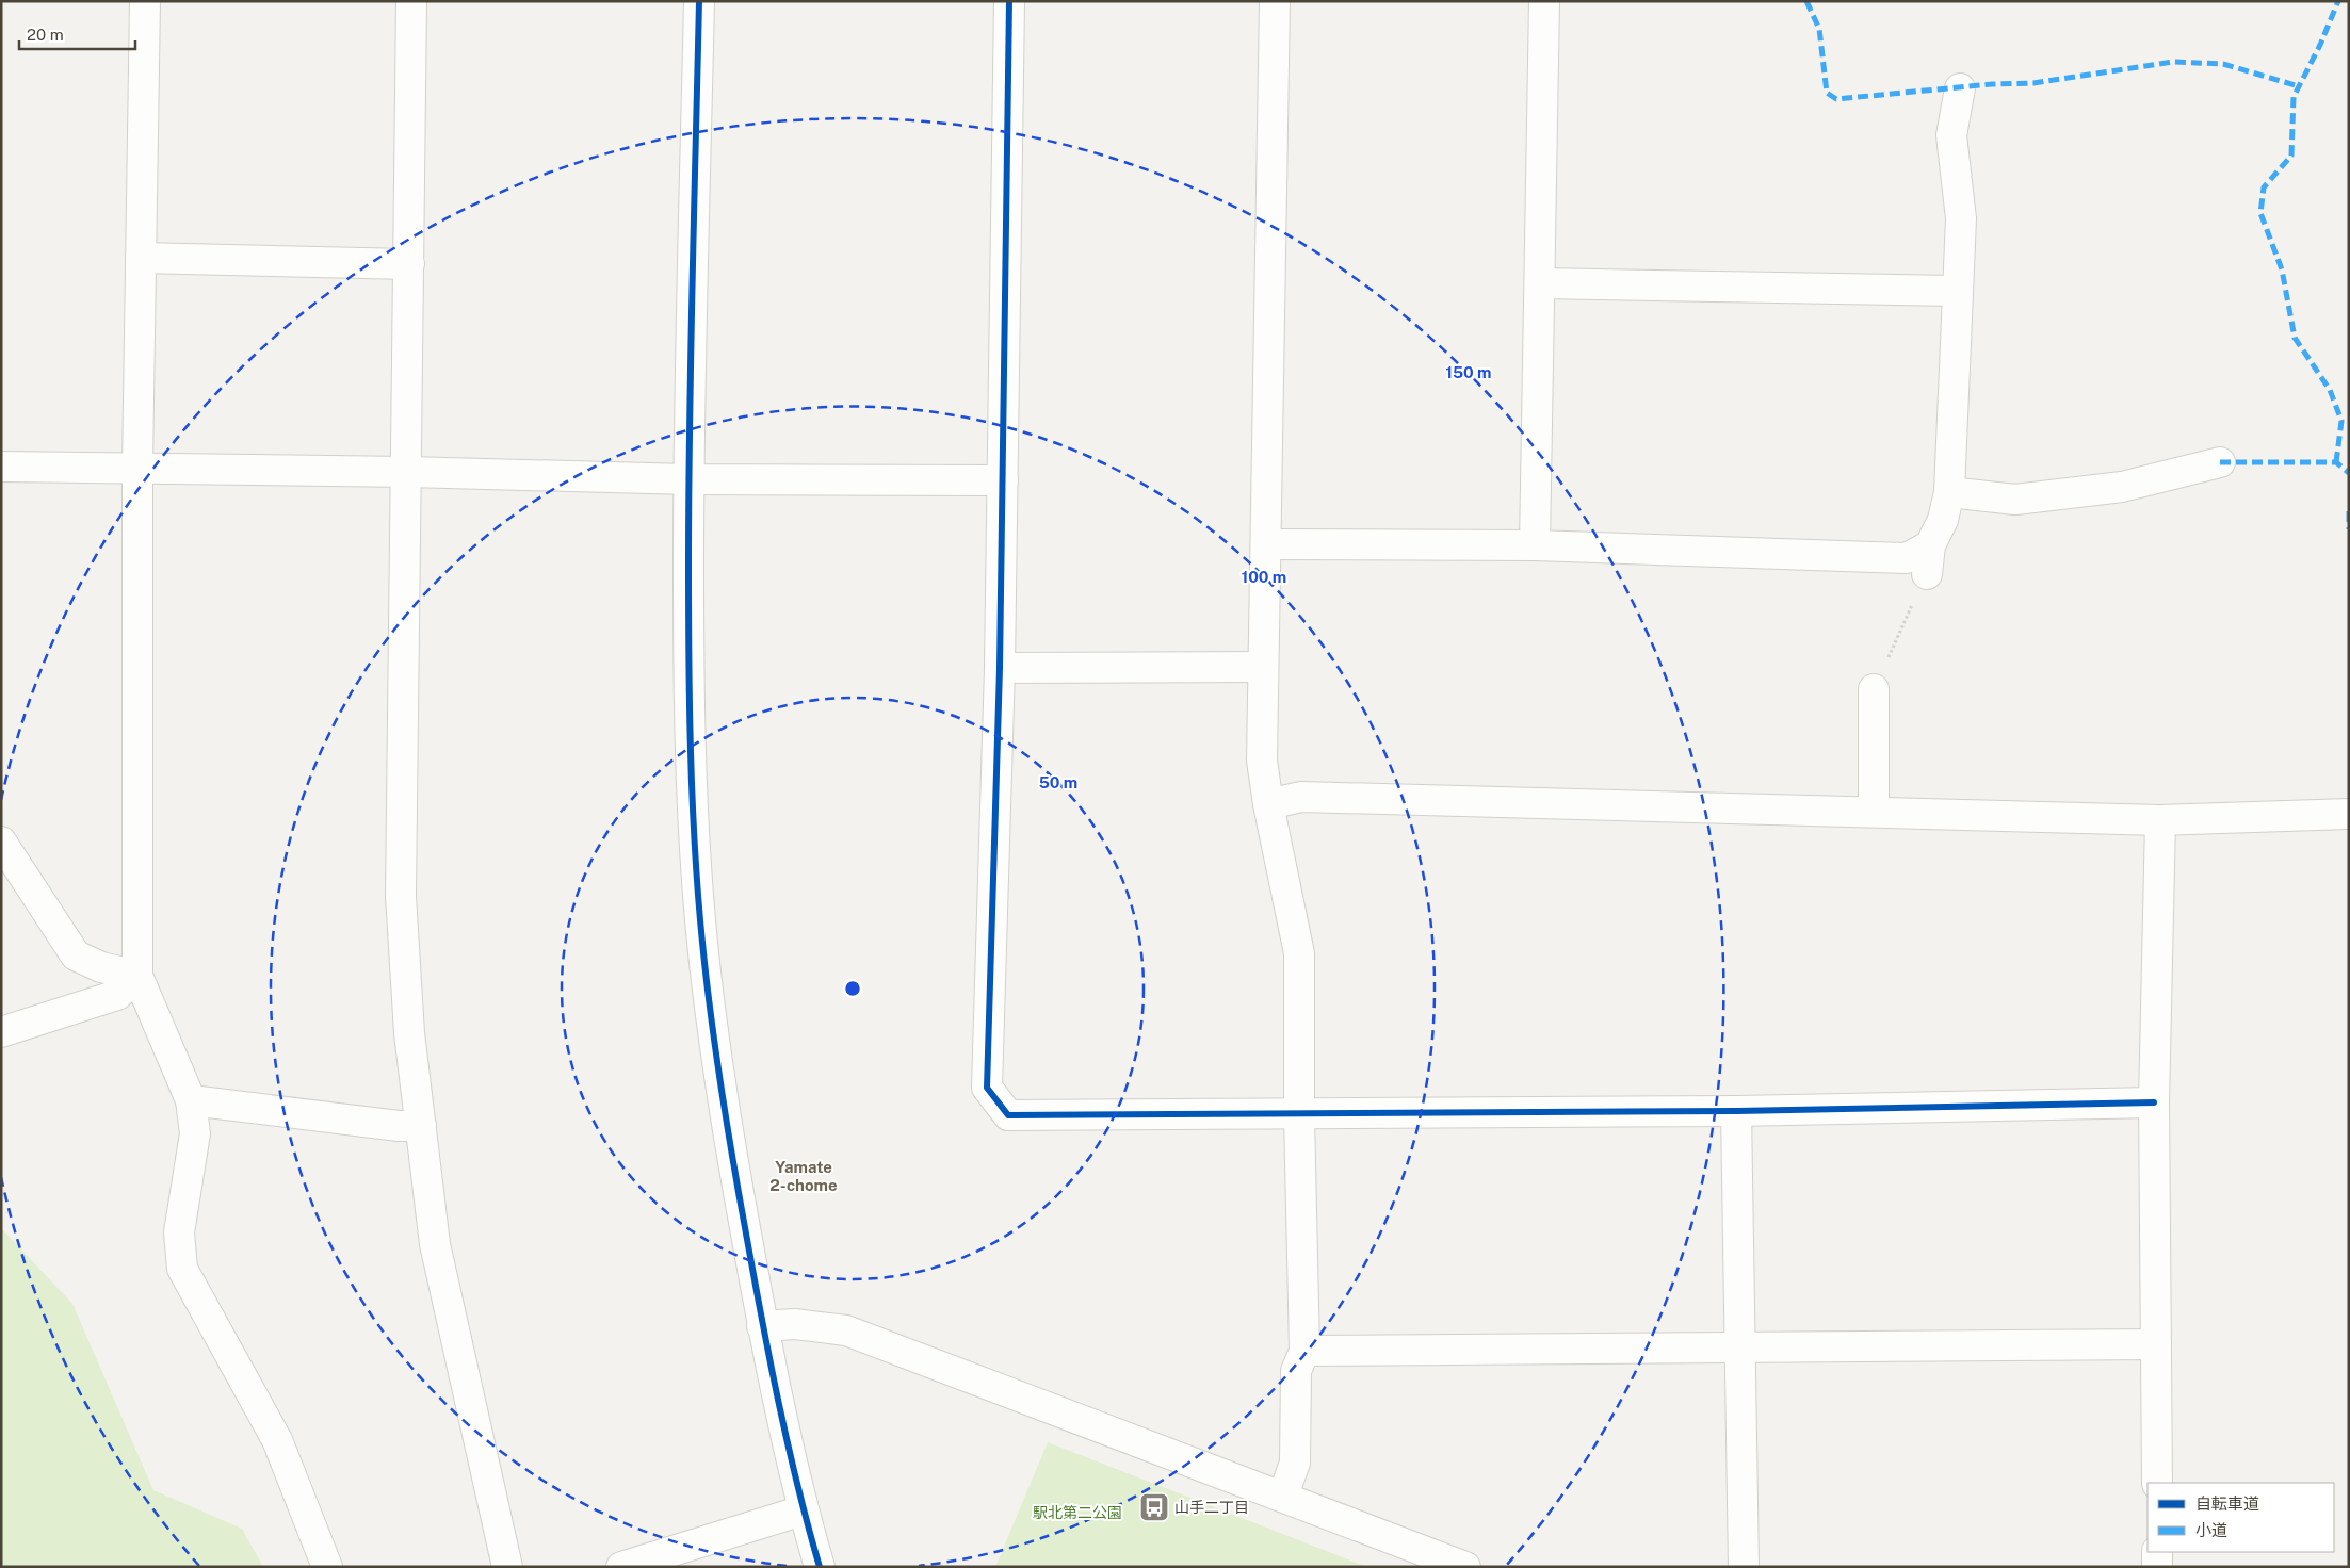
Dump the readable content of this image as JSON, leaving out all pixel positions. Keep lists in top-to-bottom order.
{
  "districts": ["Yamate 2-chome"],
  "parks": ["駅北第二公園"],
  "places": {
    "bus stop": ["山手二丁目"]
  },
  "legend": ["自転車道", "小道"],
  "scale_bar": "20 m",
  "rings": ["150 m", "100 m", "50 m"]
}
